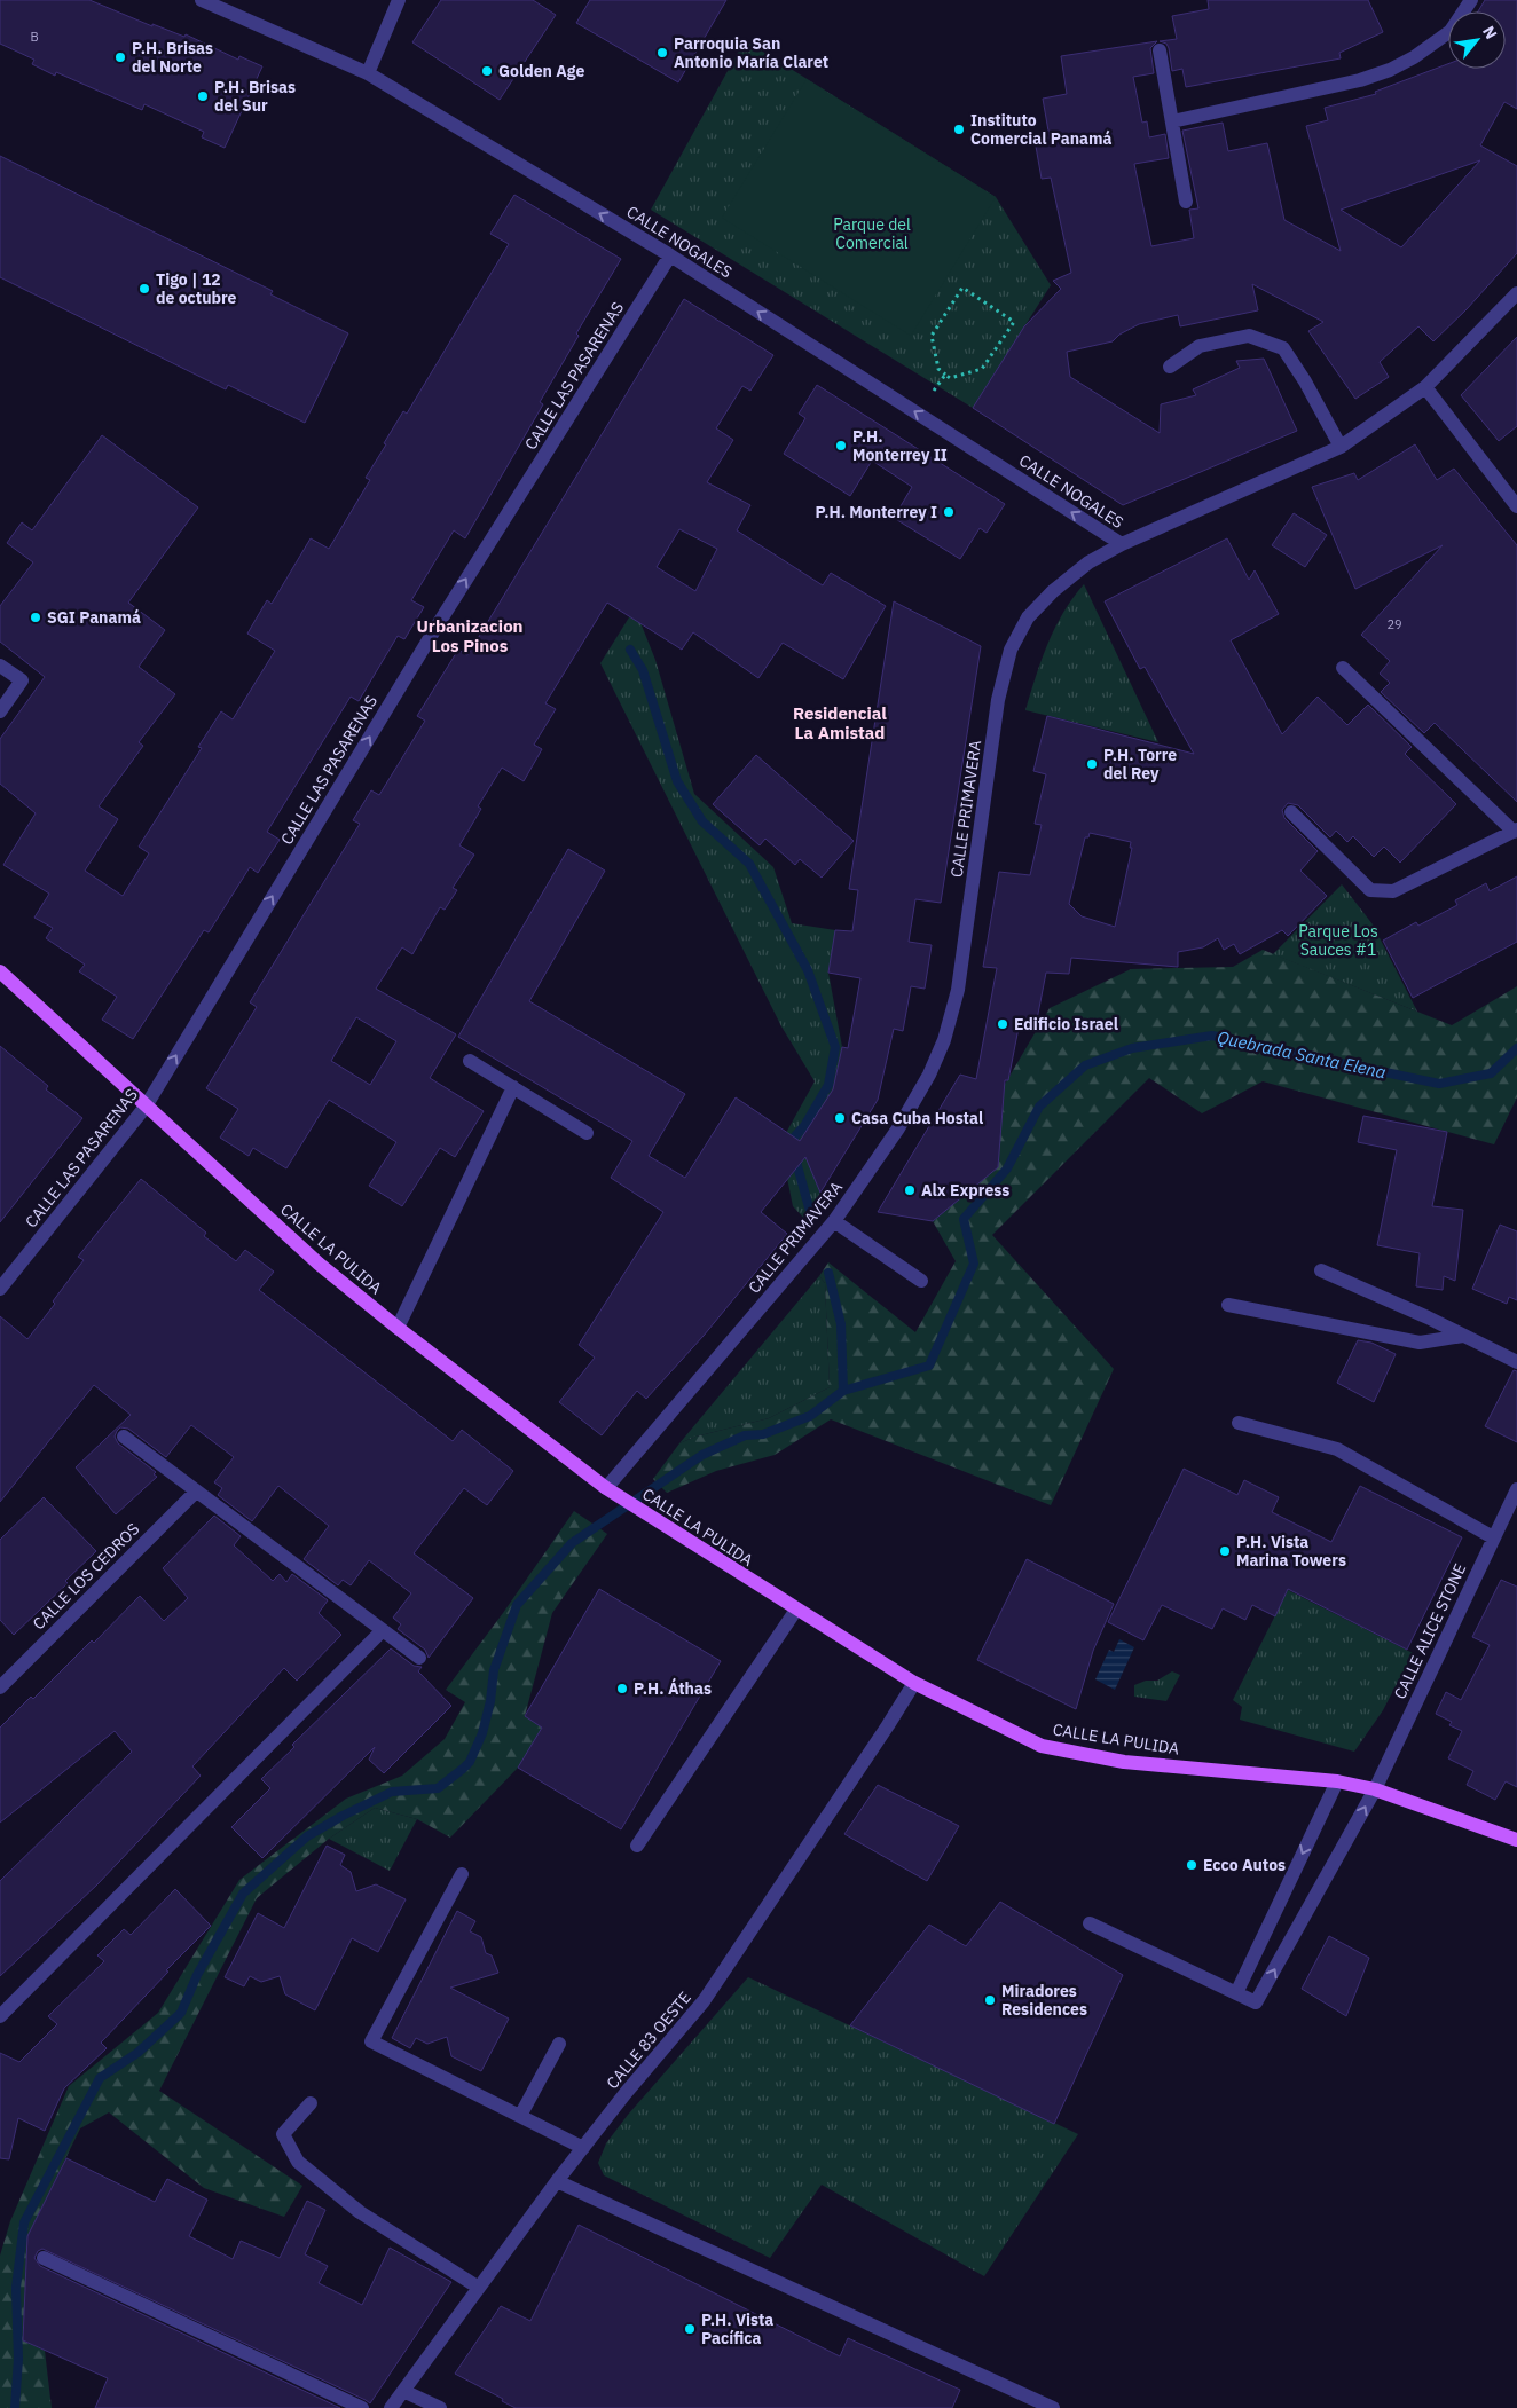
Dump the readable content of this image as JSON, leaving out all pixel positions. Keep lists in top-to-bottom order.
{
  "streets": {
    "main road": ["CALLE LA PULIDA"],
    "street": [
      "CALLE NOGALES",
      "CALLE LAS PASARENAS",
      "CALLE PRIMAVERA",
      "CALLE LOS CEDROS",
      "CALLE ALICE STONE",
      "CALLE 83 OESTE"
    ]
  },
  "crossings": [
    ["CALLE NOGALES", "CALLE LAS PASARENAS"],
    ["CALLE NOGALES", "CALLE PRIMAVERA"],
    ["CALLE LAS PASARENAS", "CALLE LA PULIDA"],
    ["CALLE PRIMAVERA", "CALLE LA PULIDA"],
    ["CALLE LA PULIDA", "CALLE ALICE STONE"],
    ["CALLE LA PULIDA", "CALLE 83 OESTE"]
  ],
  "one_way": ["CALLE NOGALES", "CALLE LAS PASARENAS"],
  "districts": ["Urbanizacion Los Pinos", "Residencial La Amistad"],
  "water": ["Quebrada Santa Elena"],
  "parks": ["Parque del Comercial", "Parque Los Sauces #1"],
  "places": [
    "Parroquia San Antonio María Claret",
    "P.H. Brisas del Norte",
    "Golden Age",
    "P.H. Brisas del Sur",
    "Instituto Comercial Panamá",
    "Tigo | 12 de octubre",
    "P.H. Monterrey II",
    "P.H. Monterrey I",
    "SGI Panamá",
    "P.H. Torre del Rey",
    "Edificio Israel",
    "Casa Cuba Hostal",
    "Alx Express",
    "P.H. Vista Marina Towers",
    "P.H. Áthas",
    "Ecco Autos",
    "Miradores Residences",
    "P.H. Vista Pacífica"
  ],
  "house_numbers": ["B", "29"],
  "north": "top right"
}
